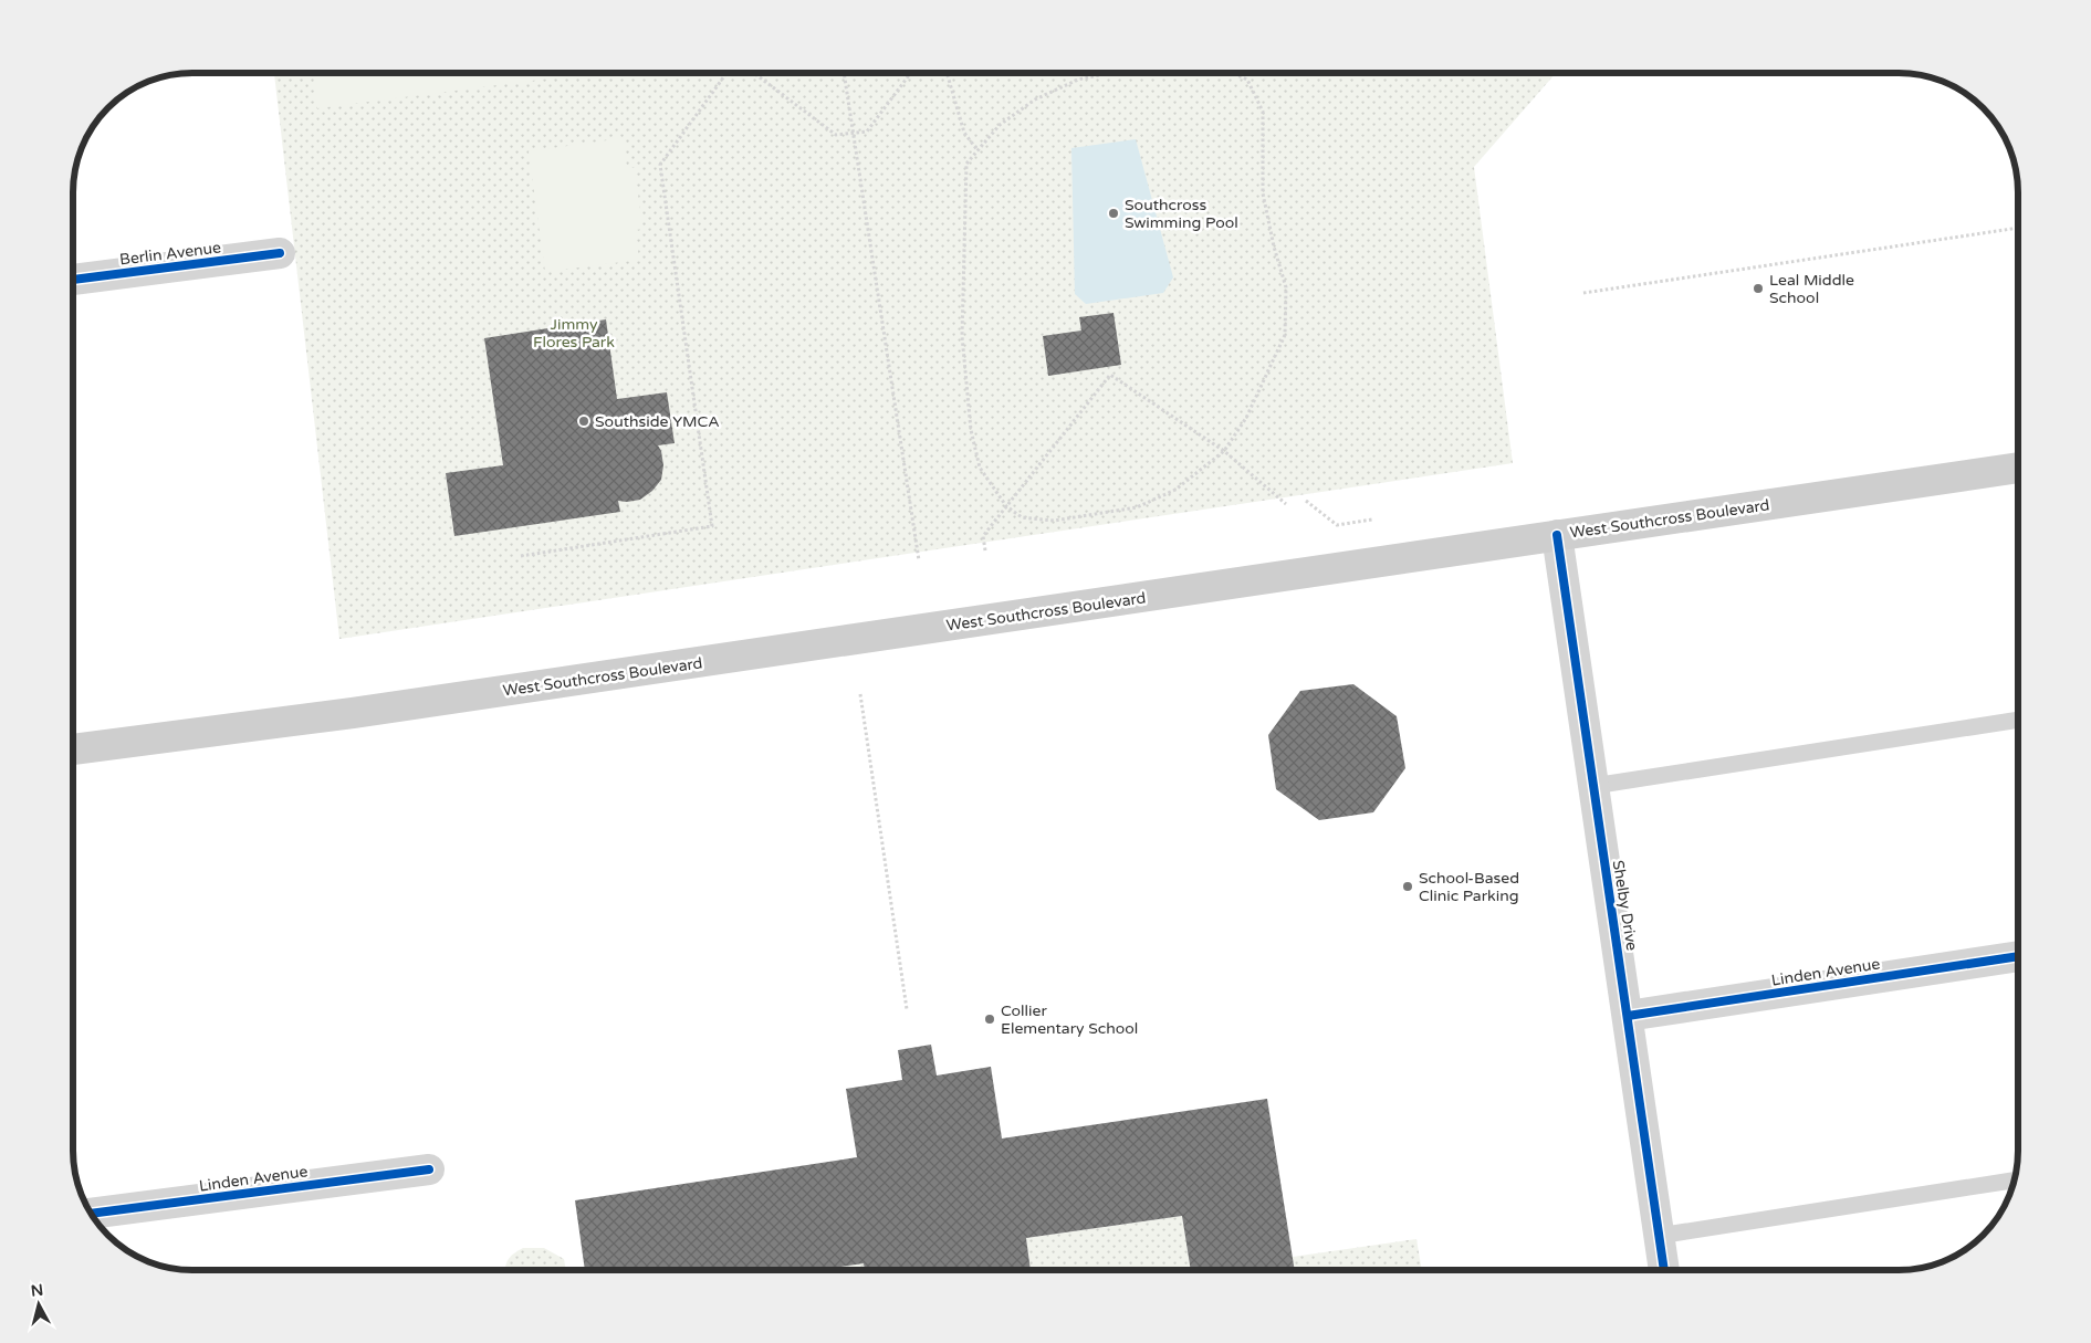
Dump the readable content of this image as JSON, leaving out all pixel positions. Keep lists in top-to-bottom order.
{
  "streets": {
    "main road": ["West Southcross Boulevard"],
    "street": ["Berlin Avenue", "Shelby Drive", "Linden Avenue"]
  },
  "crossings": [
    ["West Southcross Boulevard", "Shelby Drive"],
    ["Shelby Drive", "Linden Avenue"]
  ],
  "parks": ["Jimmy Flores Park"],
  "places": [
    "Southcross Swimming Pool",
    "Leal Middle School",
    "Southside YMCA",
    "School-Based Clinic Parking",
    "Collier Elementary School"
  ],
  "north": "top"
}
